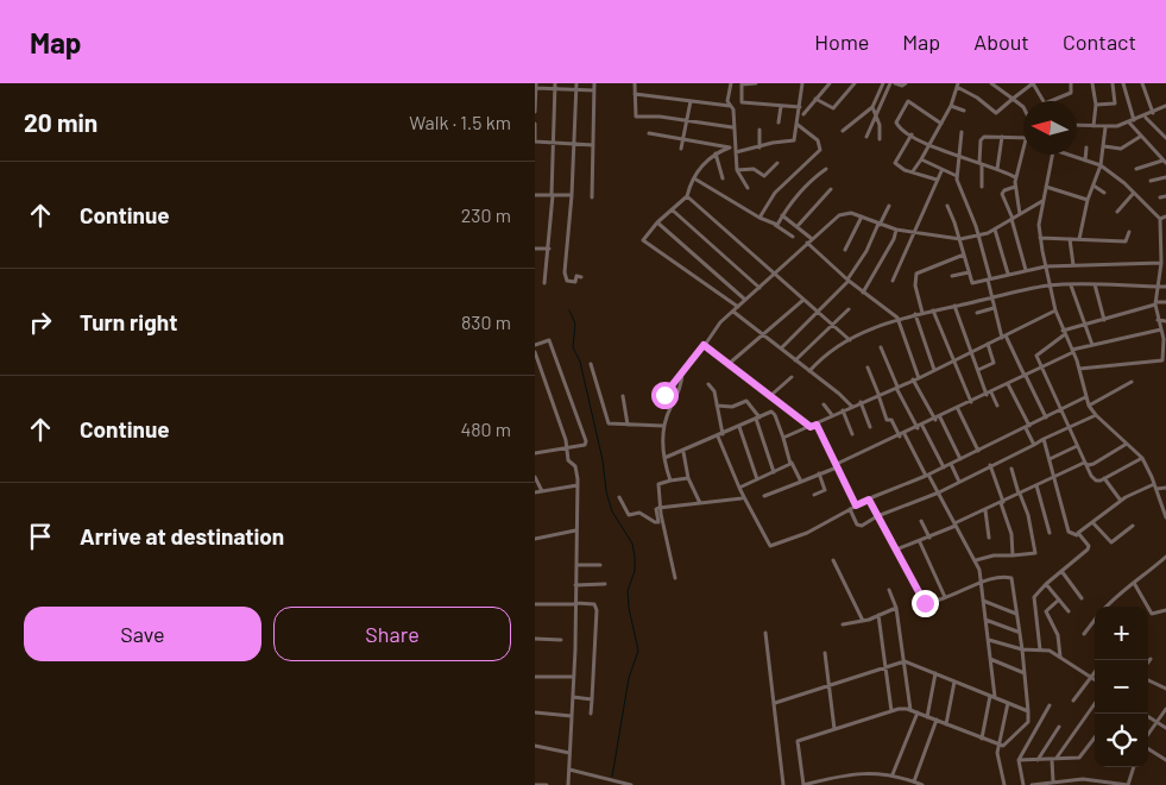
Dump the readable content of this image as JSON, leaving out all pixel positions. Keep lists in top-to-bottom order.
{
  "north": "left",
  "page": {
    "header": "Map",
    "nav": [
      "Home",
      "Map",
      "About",
      "Contact"
    ],
    "heading": ["20 min", "Walk · 1.5 km"],
    "list": [
      ["Continue", "230 m"],
      ["Turn right", "830 m"],
      ["Continue", "480 m"],
      "Arrive at destination"
    ],
    "buttons": ["Save", "Share"],
    "map_buttons": ["+", "−"]
  }
}
